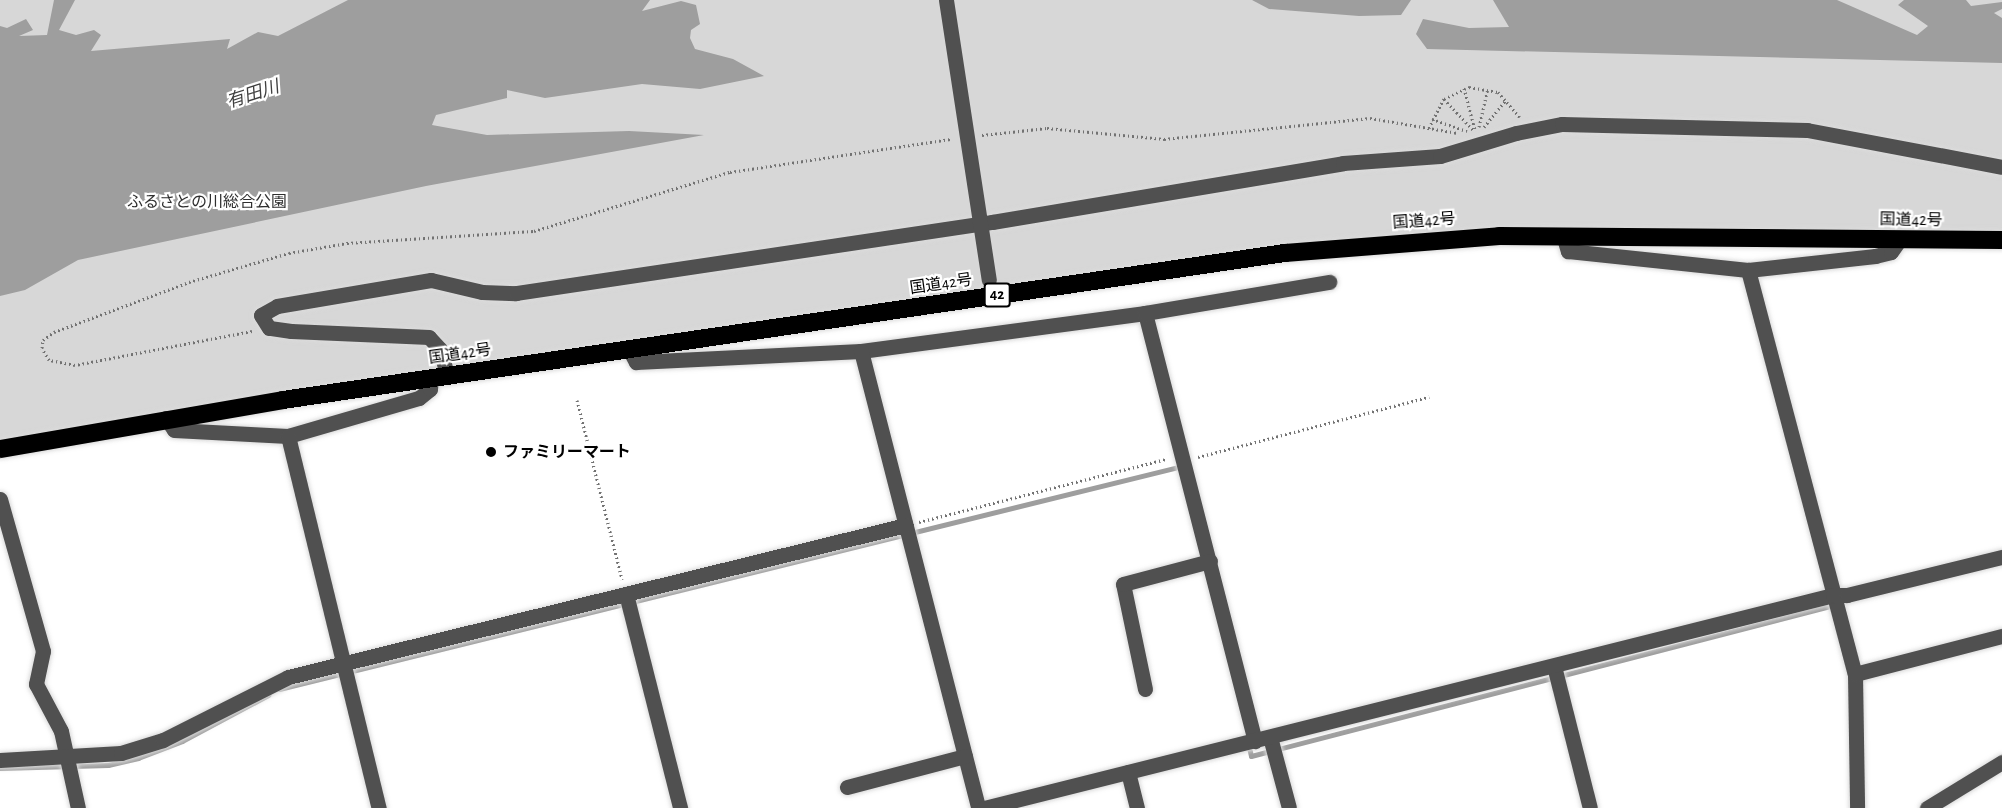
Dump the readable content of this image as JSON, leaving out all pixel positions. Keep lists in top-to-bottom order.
{
  "streets": {
    "highway": ["国道42号", "42"]
  },
  "water": ["有田川"],
  "parks": ["ふるさとの川総合公園"],
  "places": ["ファミリーマート"]
}
